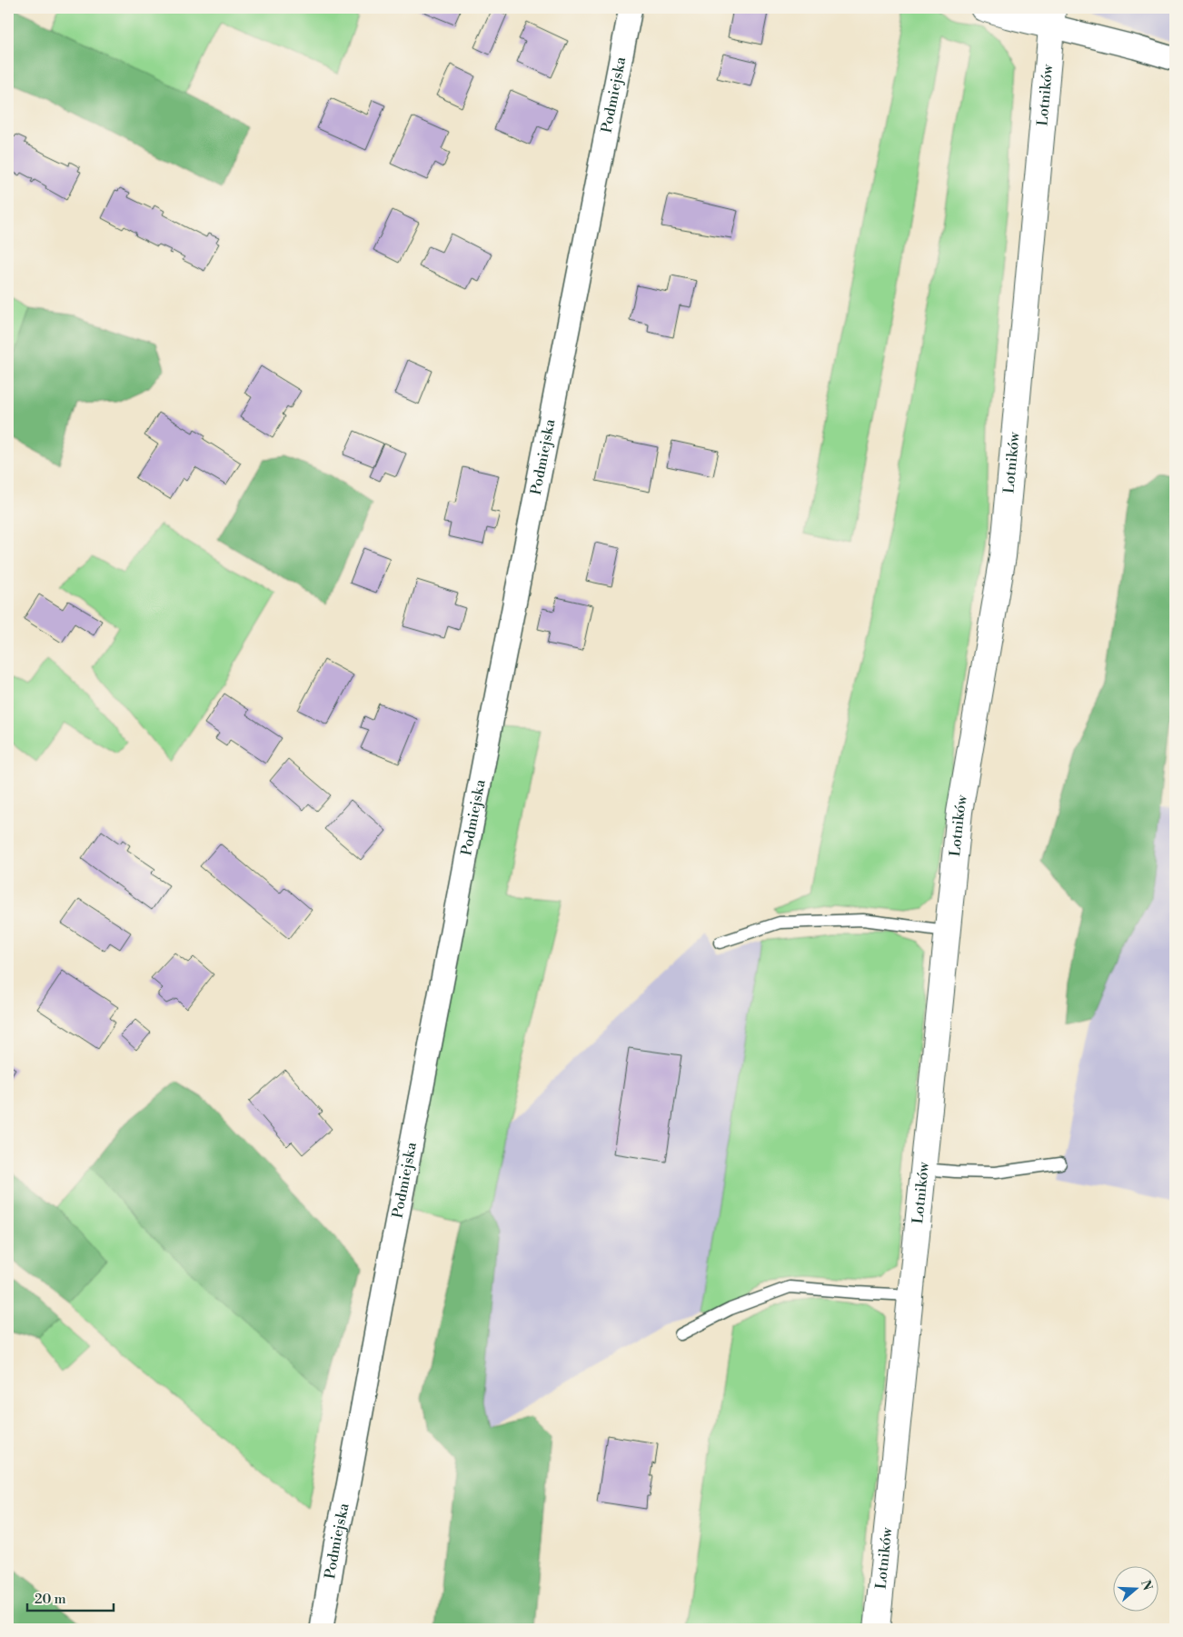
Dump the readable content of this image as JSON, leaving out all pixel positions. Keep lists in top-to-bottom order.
{
  "streets": {
    "street": ["Podmiejska", "Lotników"]
  },
  "scale_bar": "20 m",
  "north": "right"
}
